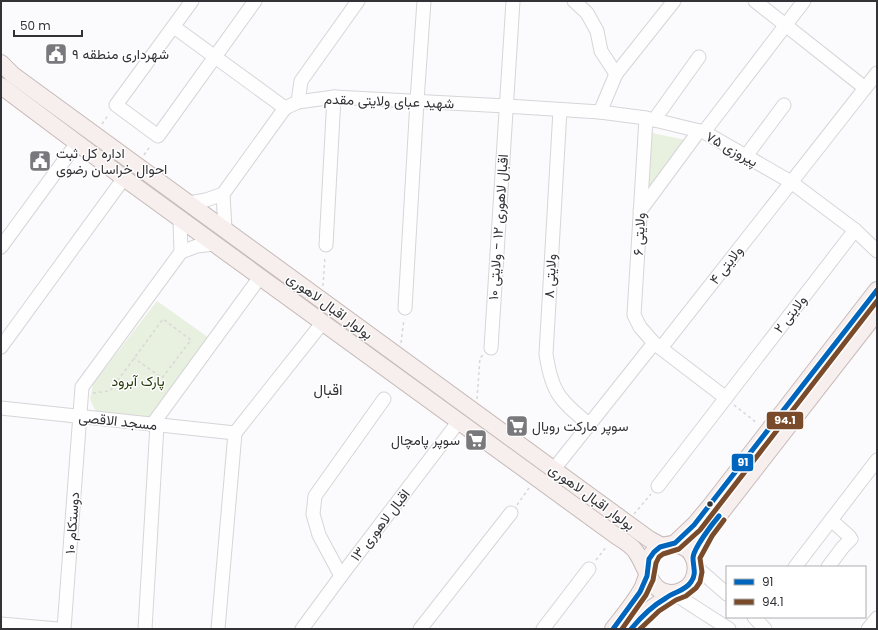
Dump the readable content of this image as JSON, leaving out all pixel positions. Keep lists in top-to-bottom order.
{
  "streets": {
    "main road": ["بولوار اقبال لاهوری"],
    "street": [
      "شهید عبای ولایتی مقدم",
      "پیروزی ۷۵",
      "اقبال لاهوری ۱۲ - ولایتی ۱۰",
      "ولایتی ۶",
      "ولایتی ۴",
      "ولایتی ۸",
      "ولایتی ۲",
      "مسجد الاقصی",
      "دوستکام ۱۰",
      "اقبال لاهوری ۱۳"
    ]
  },
  "crossings": [
    ["شهید عبای ولایتی مقدم", "پیروزی ۷۵"],
    ["شهید عبای ولایتی مقدم", "اقبال لاهوری ۱۲ - ولایتی ۱۰"],
    ["شهید عبای ولایتی مقدم", "ولایتی ۸"],
    ["پیروزی ۷۵", "ولایتی ۶"],
    ["پیروزی ۷۵", "ولایتی ۴"],
    ["پیروزی ۷۵", "ولایتی ۸"],
    ["پیروزی ۷۵", "ولایتی ۲"],
    ["ولایتی ۶", "ولایتی ۴"],
    ["ولایتی ۶", "ولایتی ۲"],
    ["ولایتی ۴", "ولایتی ۸"],
    ["ولایتی ۴", "بولوار اقبال لاهوری"],
    ["بولوار اقبال لاهوری", "اقبال لاهوری ۱۳"],
    ["مسجد الاقصی", "دوستکام ۱۰"]
  ],
  "districts": ["اقبال"],
  "parks": ["پارک آبرود"],
  "places": {
    "public building": ["شهرداری منطقه ۹", "اداره کل ثبت احوال خراسان رضوی"],
    "supermarket": ["سوپر مارکت رویال", "سوپر‌ پامچال"]
  },
  "lines": ["transit line 91", "transit line 94.1"],
  "legend": ["91", "94.1"],
  "scale_bar": "50 m"
}
